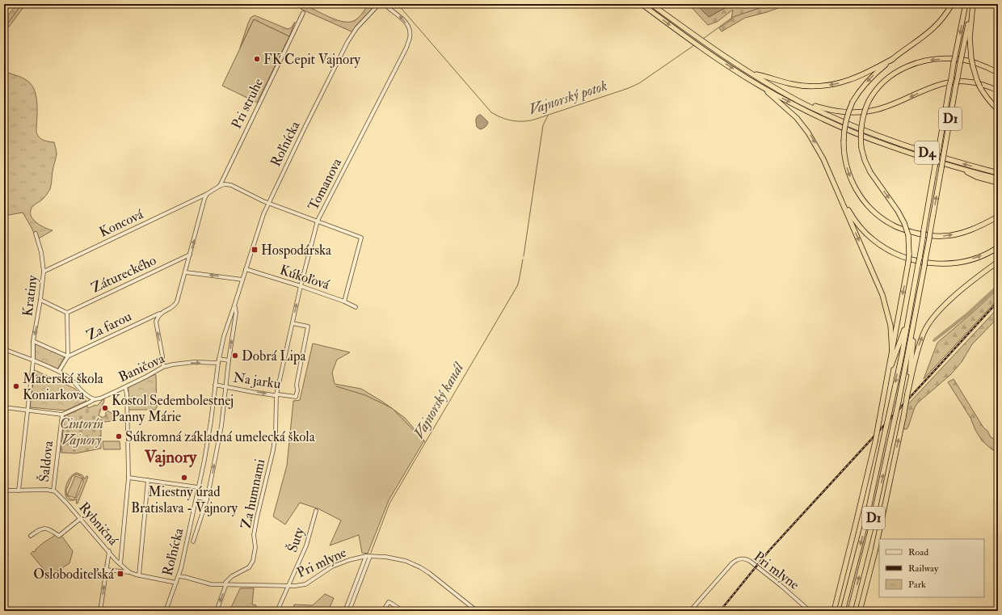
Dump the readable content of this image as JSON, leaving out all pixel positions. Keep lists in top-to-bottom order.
{
  "streets": {
    "highway": ["D1", "D4"],
    "street": [
      "Pri struhe",
      "Roľnícka",
      "Tomanova",
      "Koncová",
      "Zátureckého",
      "Kúkoľová",
      "Kratiny",
      "Za farou",
      "Baničova",
      "Na jarku",
      "Šaldova",
      "Za humnami",
      "Rybničná",
      "Šuty",
      "Pri mlyne"
    ]
  },
  "crossings": [
    ["Pri struhe", "Koncová"],
    ["Roľnícka", "Kúkoľová"],
    ["Roľnícka", "Baničova"],
    ["Roľnícka", "Na jarku"],
    ["Roľnícka", "Rybničná"],
    ["Roľnícka", "Pri mlyne"],
    ["Tomanova", "Kúkoľová"],
    ["Tomanova", "Na jarku"],
    ["Tomanova", "Za humnami"],
    ["Koncová", "Kratiny"],
    ["Koncová", "Za farou"],
    ["Zátureckého", "Za farou"],
    ["Baničova", "Šaldova"],
    ["Na jarku", "Za humnami"],
    ["Šaldova", "Rybničná"],
    ["Za humnami", "Pri mlyne"],
    ["Šuty", "Pri mlyne"]
  ],
  "one_way": ["Tomanova"],
  "districts": ["Vajnory"],
  "water": ["Vajnorský potok", "Vajnorský kanál"],
  "parks": ["Cintorín Vajnory"],
  "places": {
    "other": [
      "FK Cepit Vajnory",
      "Dobrá Lipa",
      "Materská škola Koniarkova",
      "Kostol Sedembolestnej Panny Márie",
      "Súkromná základná umelecká škola",
      "Miestny úrad Bratislava - Vajnory"
    ],
    "transit": ["Hospodárska", "Osloboditeľská"]
  },
  "legend": ["Road", "Railway", "Park"]
}
